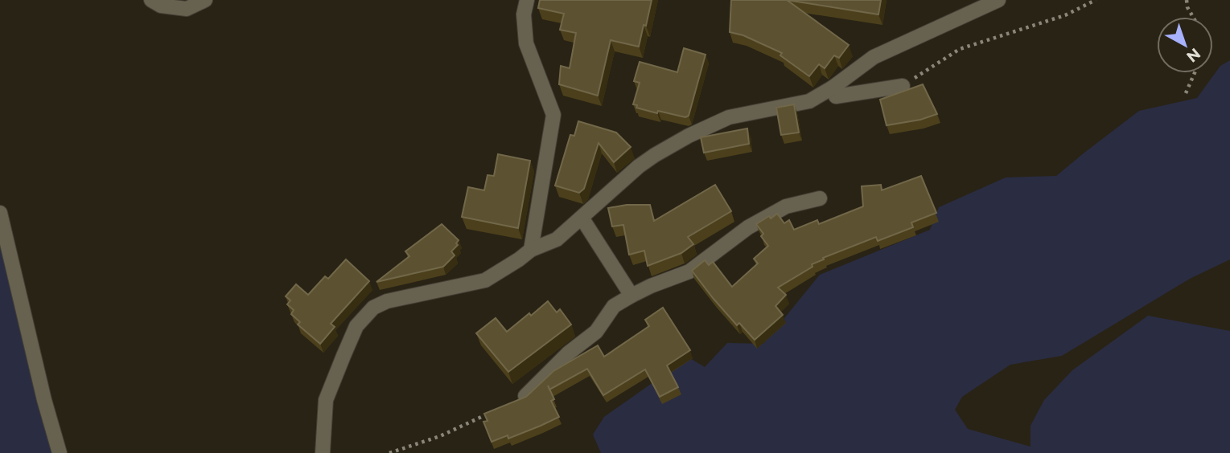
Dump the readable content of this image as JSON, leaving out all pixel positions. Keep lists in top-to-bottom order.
{
  "north": "bottom right"
}
